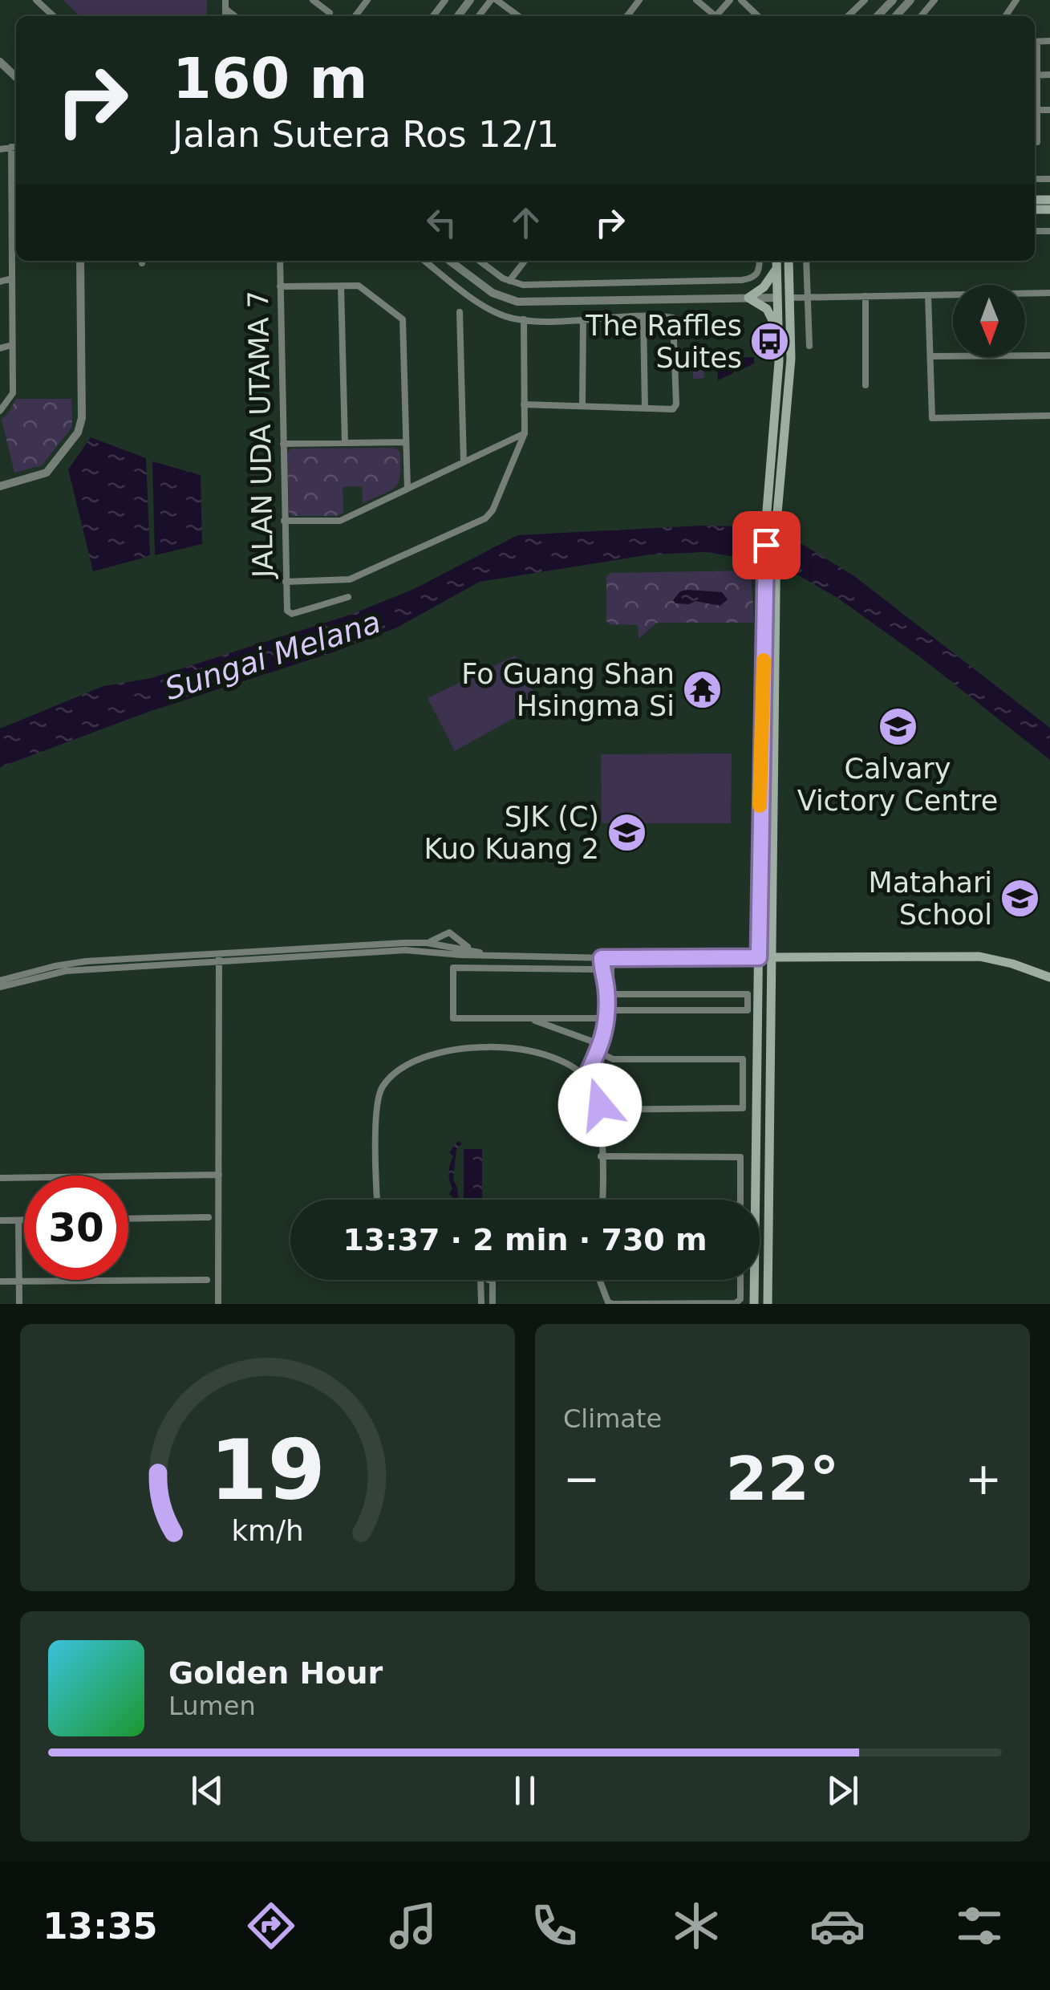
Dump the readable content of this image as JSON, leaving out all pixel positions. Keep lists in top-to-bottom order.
{
  "streets": {
    "street": ["JALAN UDA UTAMA 7"]
  },
  "water": ["Sungai Melana"],
  "places": {
    "bus stop": ["The Raffles Suites"],
    "temple": ["Fo Guang Shan Hsingma Si"],
    "school or university": ["Calvary Victory Centre", "SJK (C) Kuo Kuang 2", "Matahari School"]
  },
  "north": "bottom",
  "page": {
    "turn": ["160 m", "Jalan Sutera Ros 12/1"],
    "limit": "30",
    "trip": "13:37 · 2 min · 730 m",
    "tile": "Climate",
    "heat": ["−", "22°", "+"],
    "song": ["Golden Hour", "Lumen"],
    "tabs": "13:35",
    "gauge": ["19", "km/h"]
  }
}
